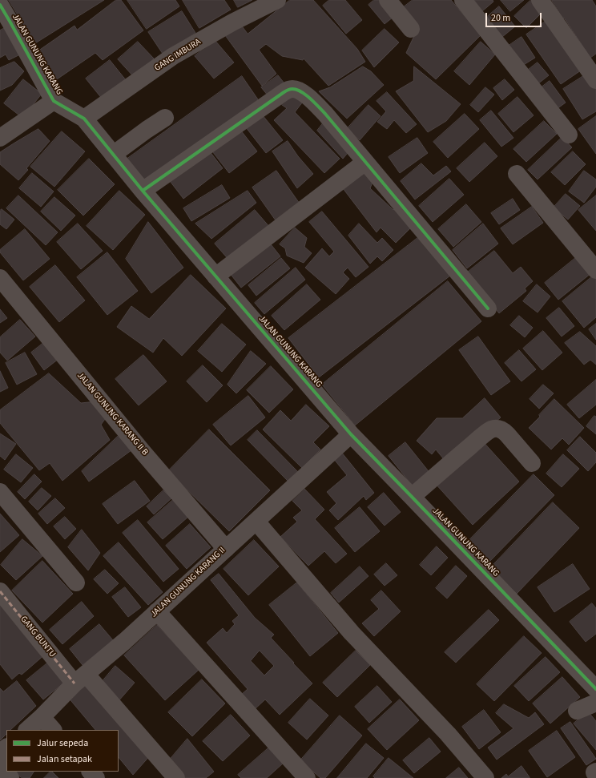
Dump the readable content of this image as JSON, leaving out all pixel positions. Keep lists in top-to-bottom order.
{
  "streets": {
    "street": [
      "JALAN GUNUNG KARANG",
      "GANG IMBURA",
      "JALAN GUNUNG KARANG II B",
      "JALAN GUNUNG KARANG II",
      "GANG BUNTU"
    ]
  },
  "crossings": [
    ["JALAN GUNUNG KARANG", "GANG IMBURA"],
    ["JALAN GUNUNG KARANG", "JALAN GUNUNG KARANG II"],
    ["JALAN GUNUNG KARANG II B", "JALAN GUNUNG KARANG II"],
    ["JALAN GUNUNG KARANG II", "GANG BUNTU"]
  ],
  "legend": ["Jalur sepeda", "Jalan setapak"],
  "scale_bar": "20 m"
}
